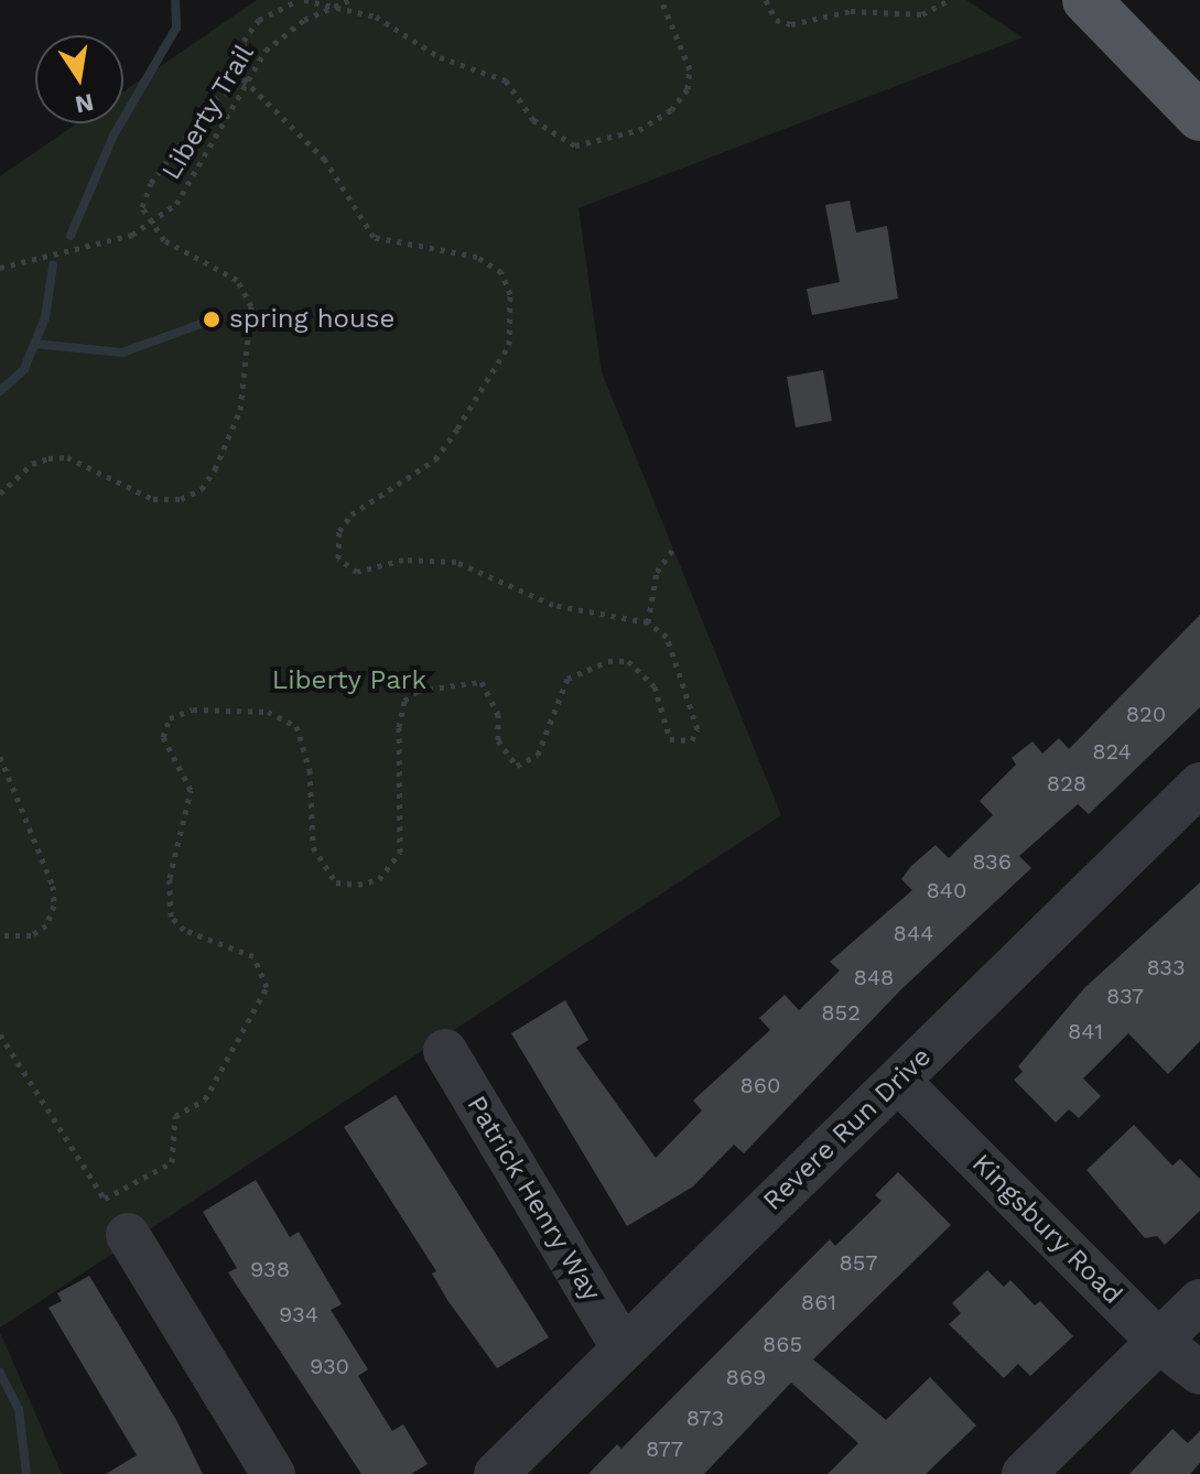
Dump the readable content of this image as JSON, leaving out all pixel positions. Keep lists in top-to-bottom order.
{
  "streets": {
    "street": ["Revere Run Drive", "Patrick Henry Way", "Kingsbury Road"],
    "path": ["Liberty Trail"]
  },
  "crossings": [
    ["Revere Run Drive", "Patrick Henry Way"],
    ["Revere Run Drive", "Kingsbury Road"]
  ],
  "parks": ["Liberty Park"],
  "places": ["spring house"],
  "house_numbers": [
    "820",
    "824",
    "828",
    "836",
    "840",
    "844",
    "833",
    "848",
    "837",
    "852",
    "841",
    "860",
    "857",
    "938",
    "861",
    "934",
    "865",
    "930",
    "869",
    "873",
    "877"
  ],
  "north": "bottom"
}
